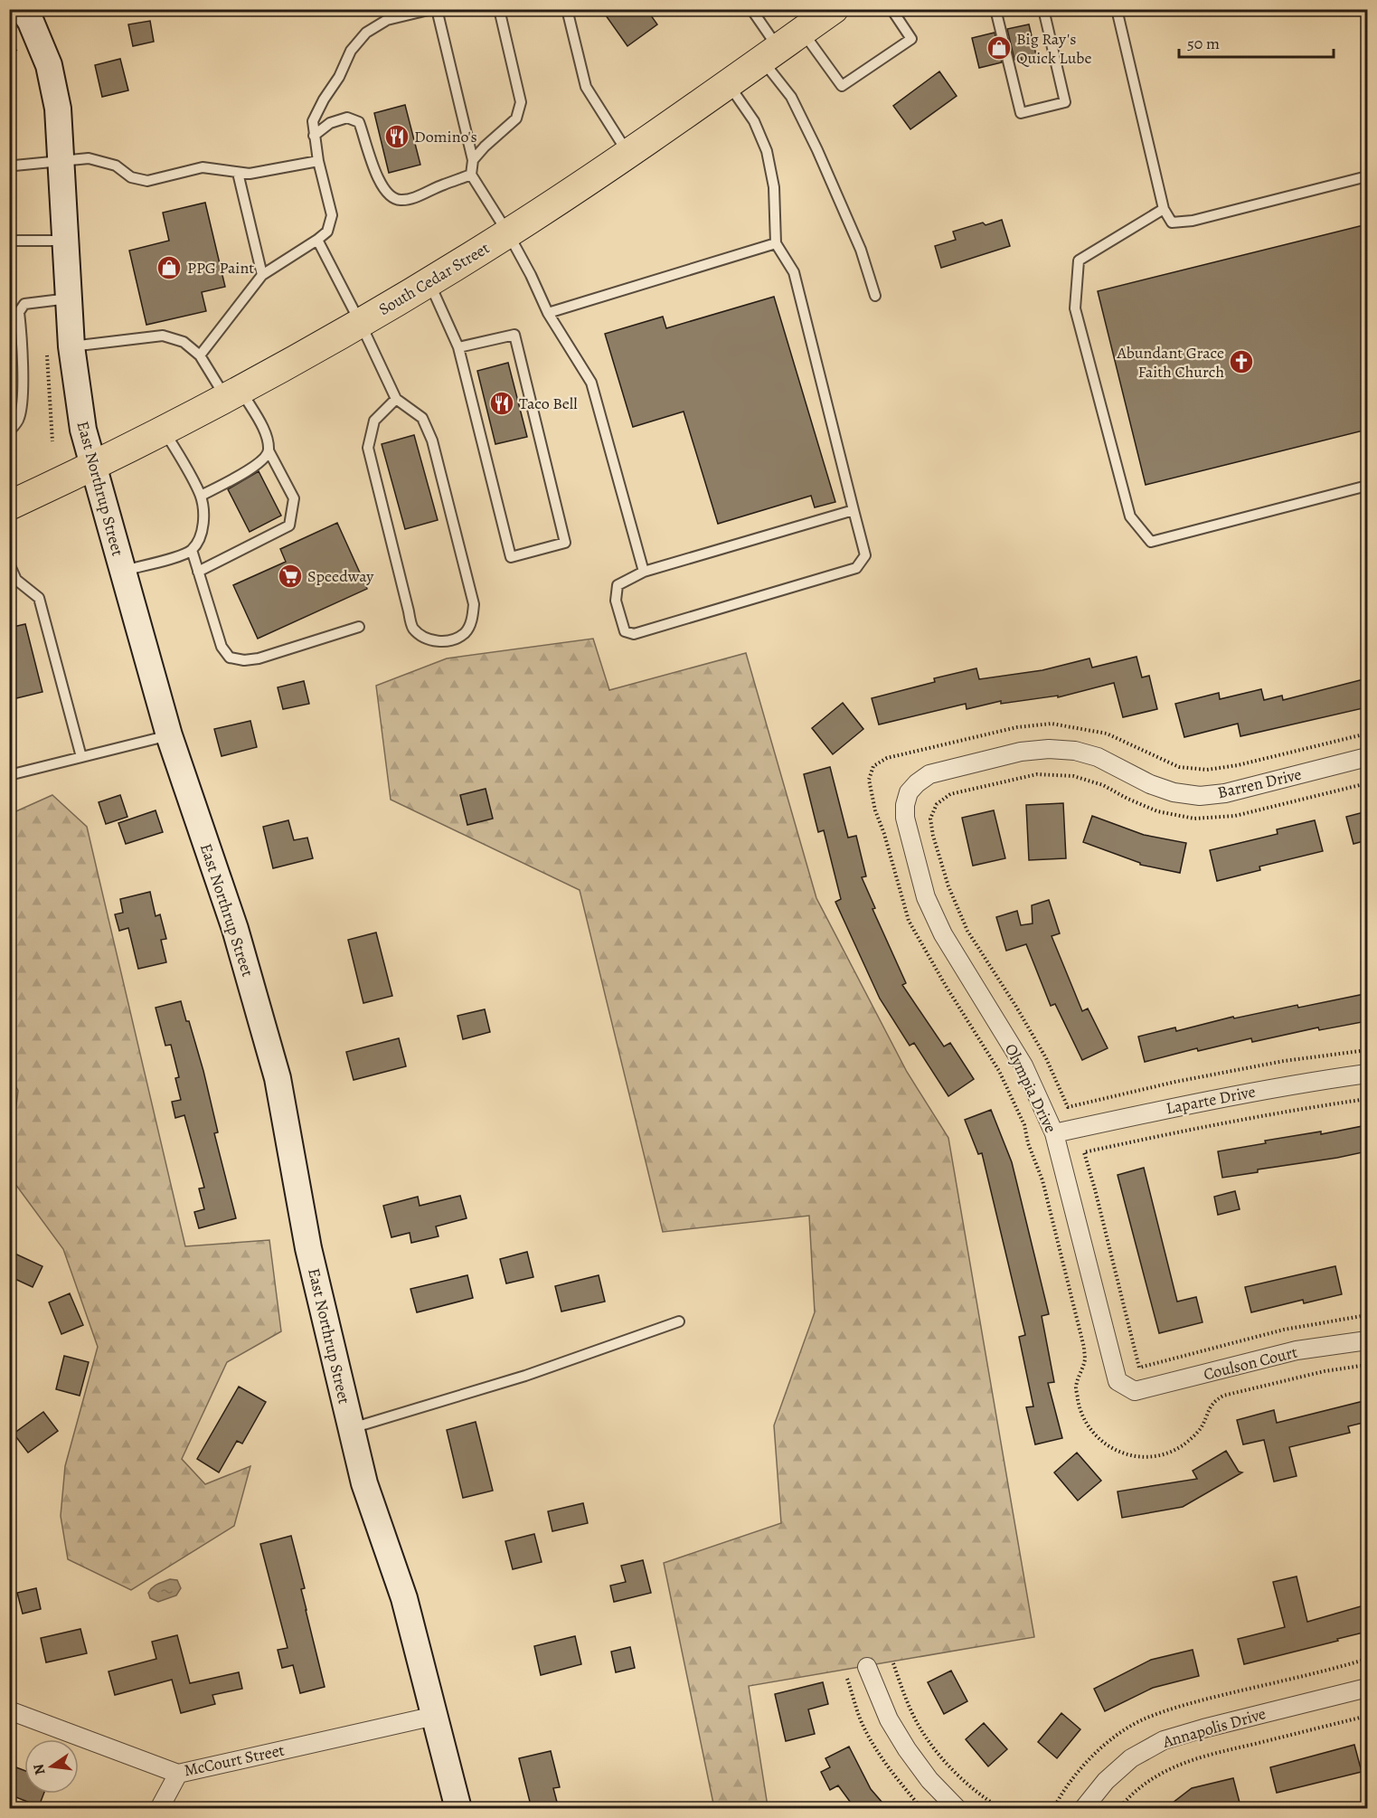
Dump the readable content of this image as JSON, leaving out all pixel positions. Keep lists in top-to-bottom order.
{
  "streets": {
    "main road": ["South Cedar Street"],
    "street": [
      "East Northrup Street",
      "Barren Drive",
      "Olympia Drive",
      "Laparte Drive",
      "Coulson Court",
      "Annapolis Drive",
      "McCourt Street"
    ]
  },
  "crossings": [
    ["South Cedar Street", "East Northrup Street"],
    ["East Northrup Street", "McCourt Street"],
    ["Barren Drive", "Olympia Drive"],
    ["Olympia Drive", "Laparte Drive"],
    ["Olympia Drive", "Coulson Court"]
  ],
  "places": {
    "shop": ["Big Ray's Quick Lube", "PPG Paint"],
    "restaurant": ["Domino's", "Taco Bell"],
    "church": ["Abundant Grace Faith Church"],
    "supermarket": ["Speedway"]
  },
  "scale_bar": "50 m",
  "north": "left"
}
